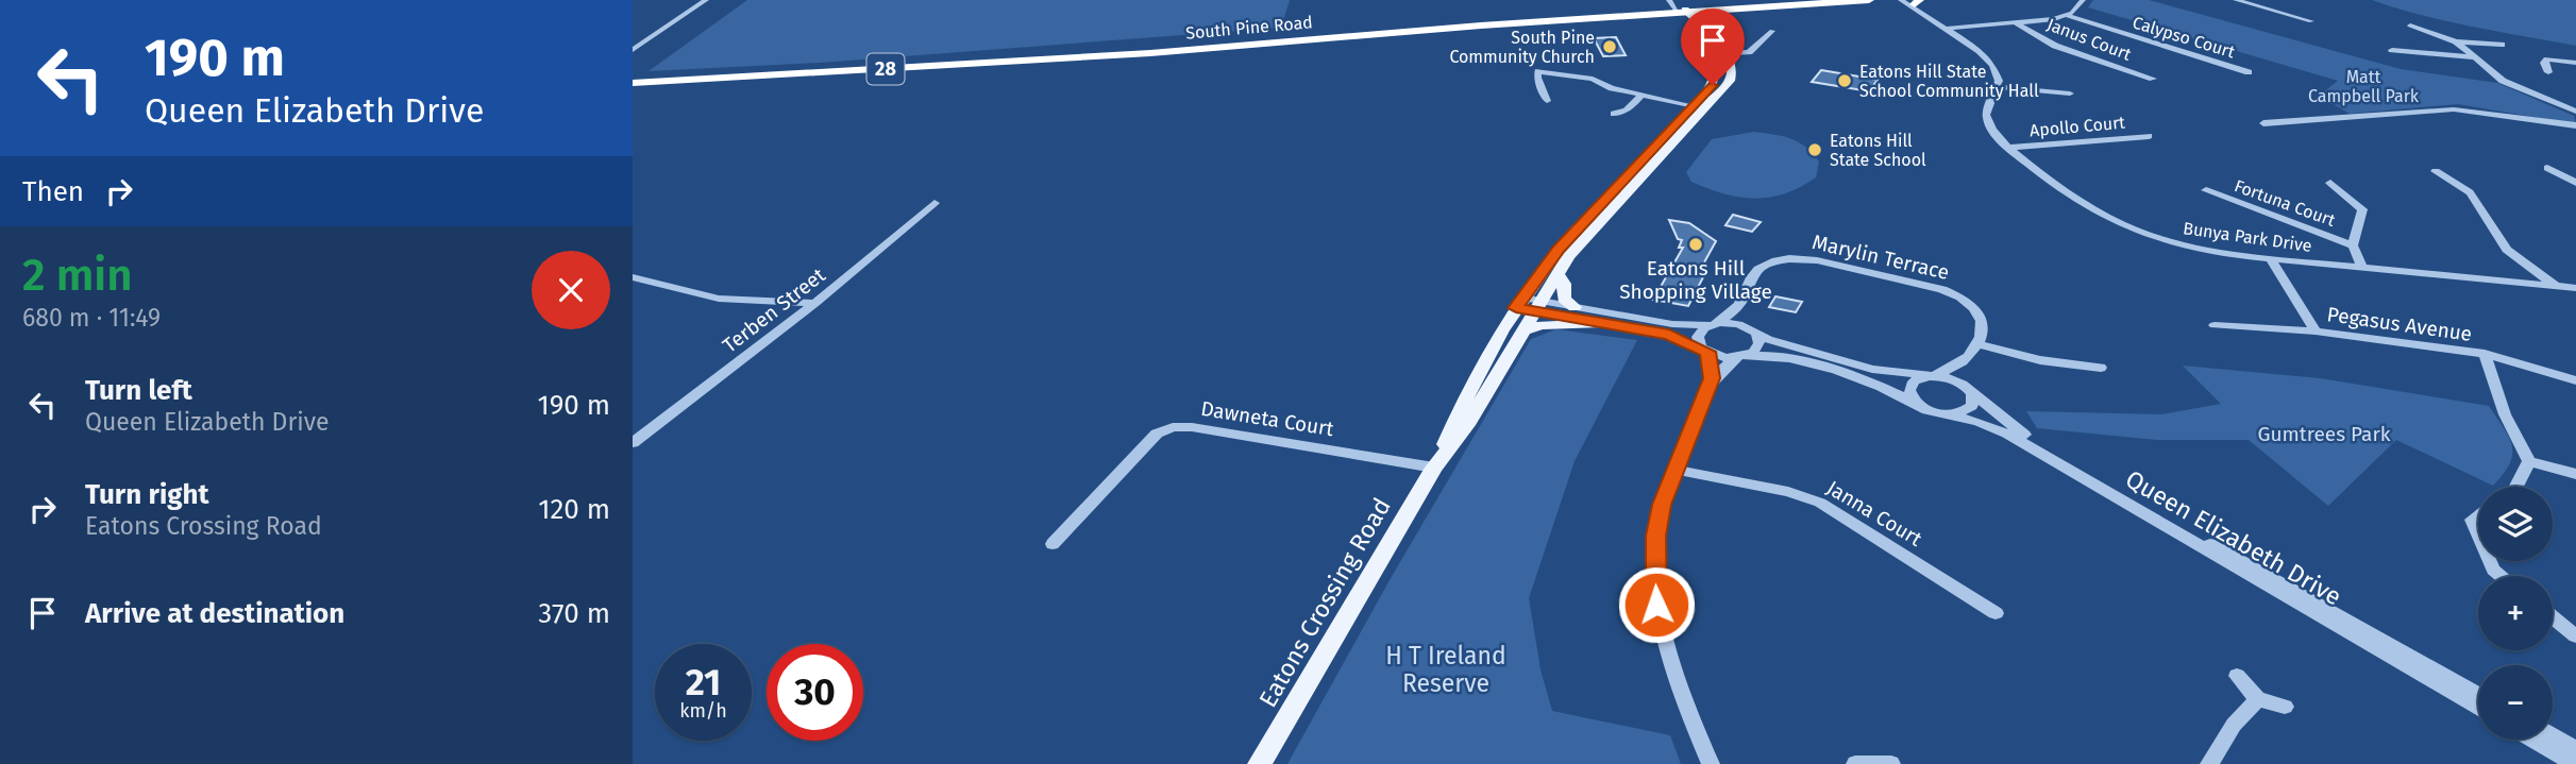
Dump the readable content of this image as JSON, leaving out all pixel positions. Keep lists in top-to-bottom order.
{
  "streets": {
    "highway": ["South Pine Road", "28"],
    "main road": ["Eatons Crossing Road"],
    "street": [
      "Calypso Court",
      "Janus Court",
      "Apollo Court",
      "Fortuna Court",
      "Bunya Park Drive",
      "Marylin Terrace",
      "Terben Street",
      "Pegasus Avenue",
      "Dawneta Court",
      "Janna Court",
      "Queen Elizabeth Drive"
    ]
  },
  "crossings": [
    ["Apollo Court", "Bunya Park Drive"],
    ["Dawneta Court", "Eatons Crossing Road"]
  ],
  "parks": ["Matt Campbell Park", "Gumtrees Park", "H T Ireland Reserve"],
  "places": [
    "South Pine Community Church",
    "Eatons Hill State School Community Hall",
    "Eatons Hill State School",
    "Eatons Hill Shopping Village"
  ],
  "page": {
    "turn": ["190 m", "Queen Elizabeth Drive"],
    "then": "Then",
    "heading": ["2 min", "680 m · 11:49"],
    "list": [
      {
        "name": "Turn left",
        "note": "Queen Elizabeth Drive",
        "value": "190 m"
      },
      {
        "name": "Turn right",
        "note": "Eatons Crossing Road",
        "value": "120 m"
      },
      {
        "name": "Arrive at destination",
        "value": "370 m"
      }
    ],
    "map_buttons": ["+", "−"],
    "speed": "21 km/h",
    "limit": "30"
  }
}
